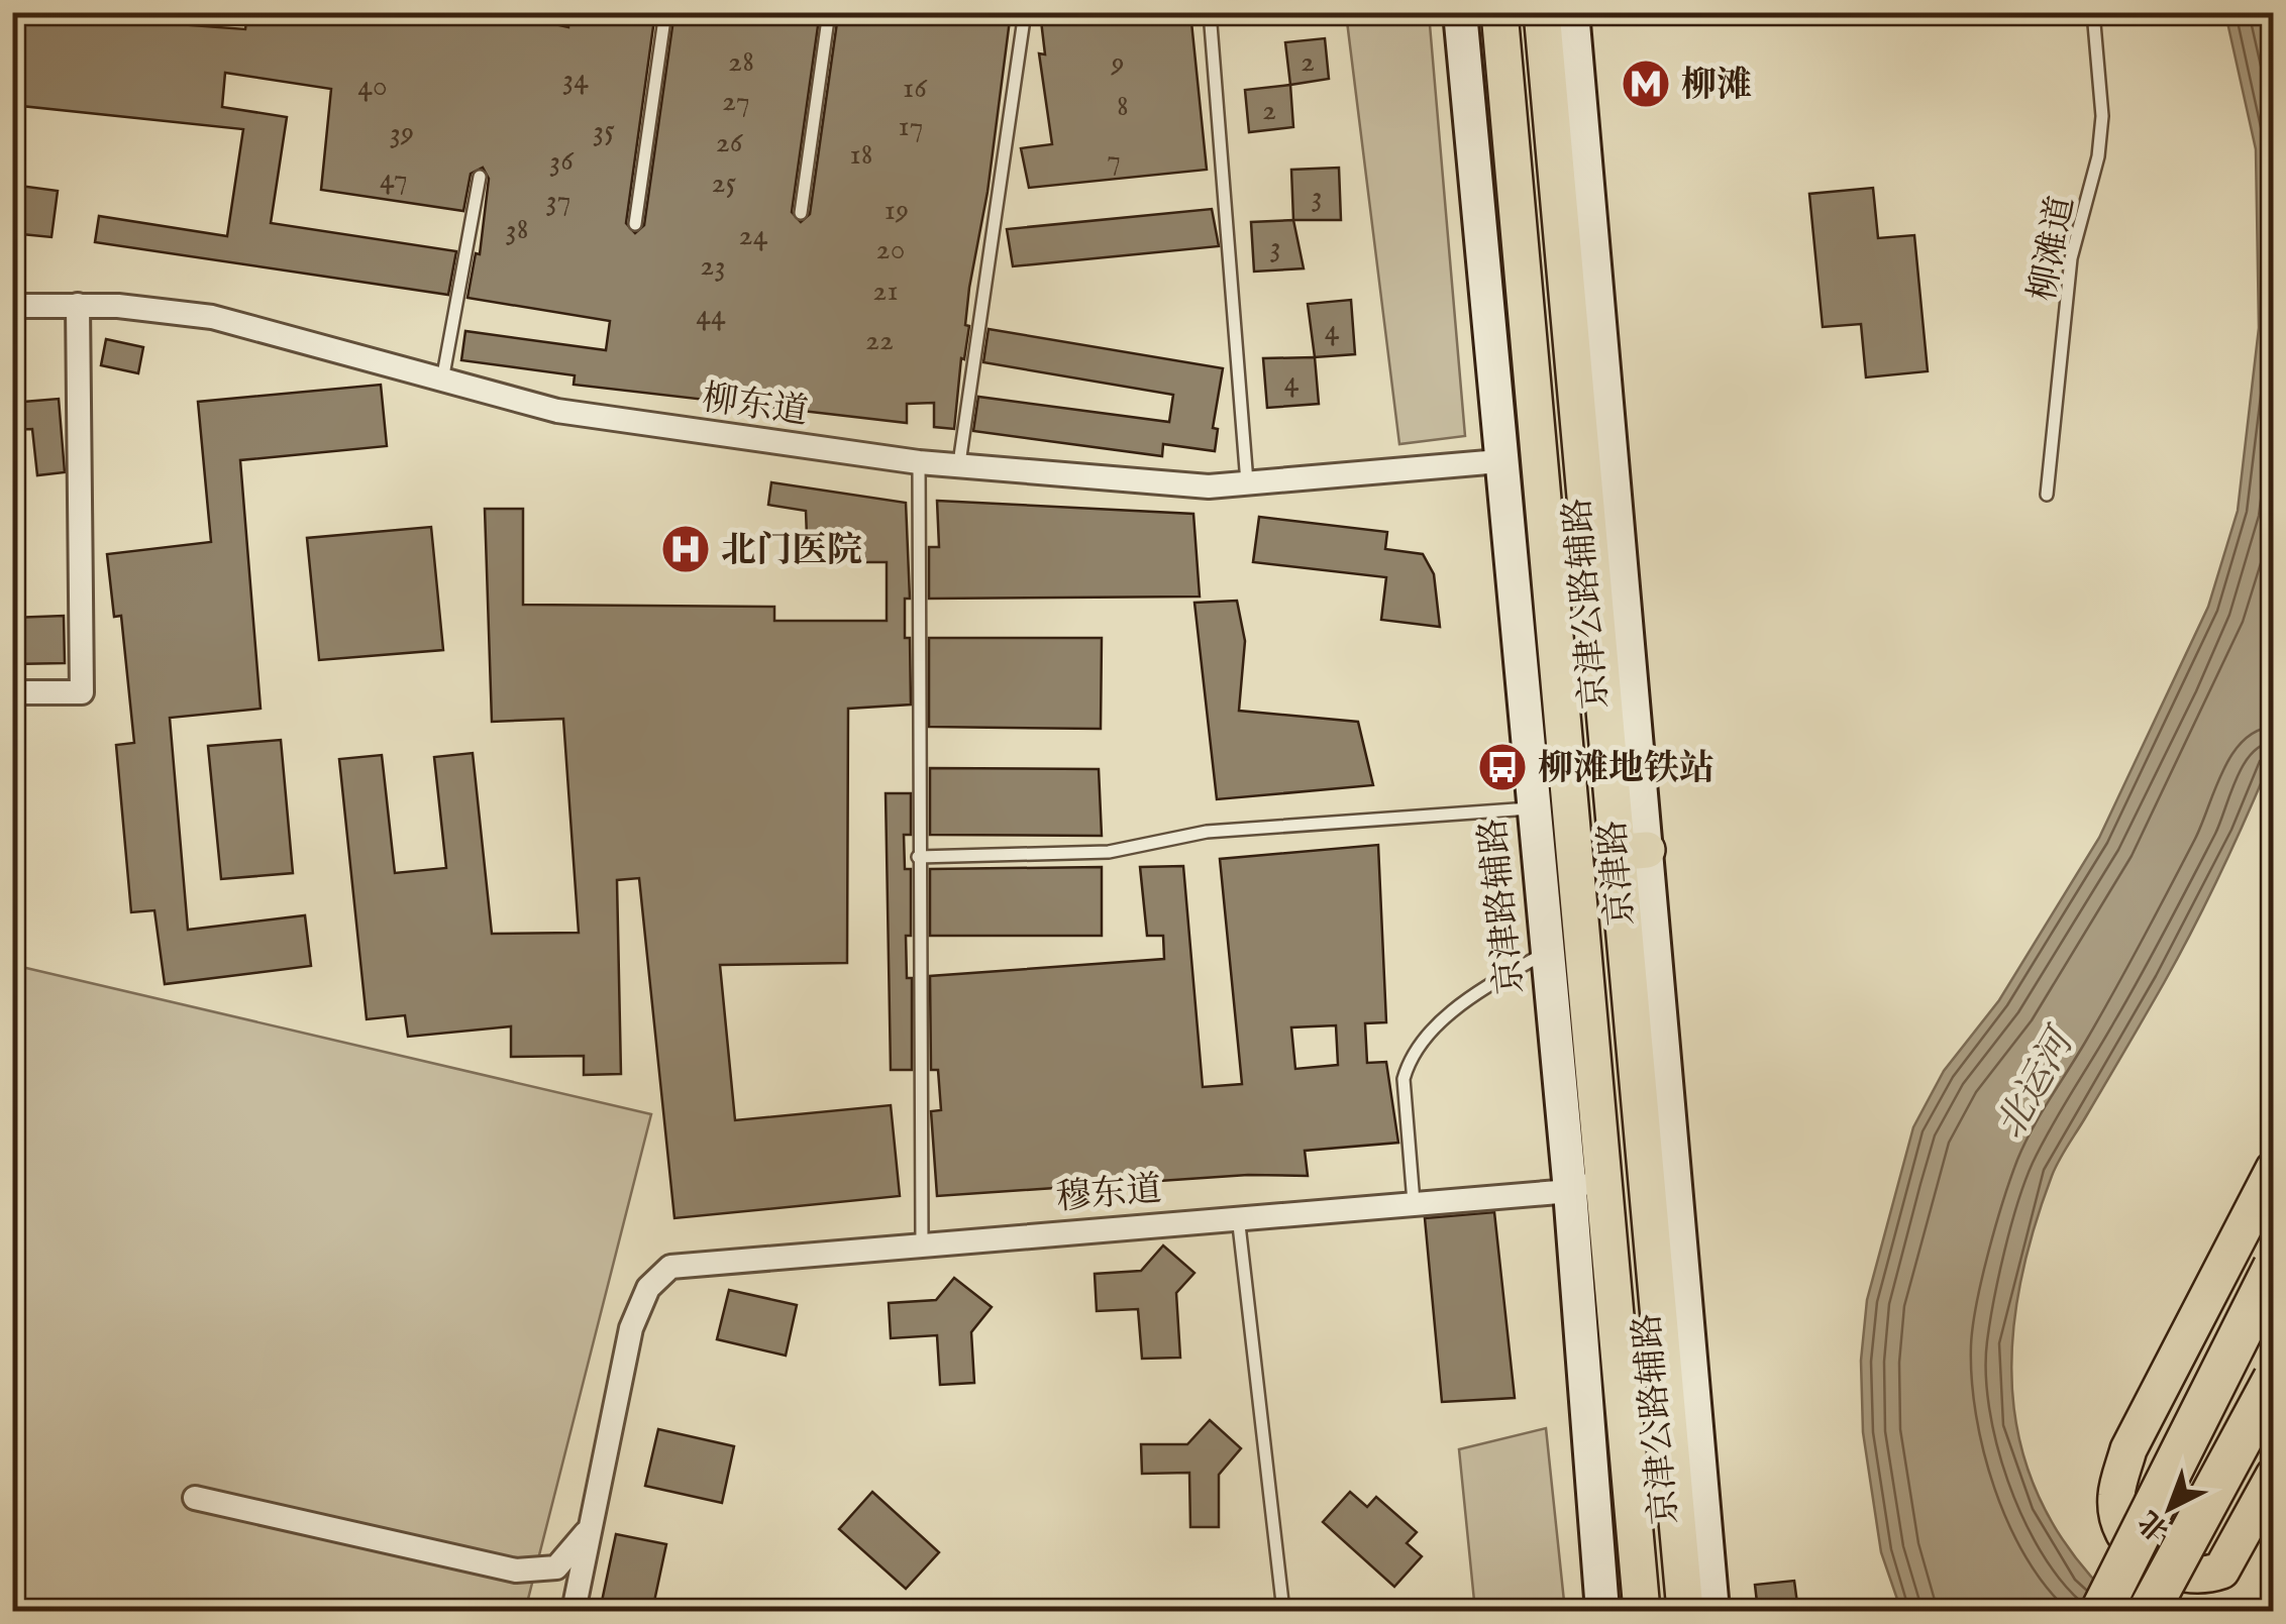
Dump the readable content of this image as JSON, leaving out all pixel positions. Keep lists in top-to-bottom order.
{
  "streets": {
    "main road": ["京津路"],
    "street": [
      "柳东道",
      "京津公路辅路",
      "京津路辅路",
      "穆东道"
    ],
    "lane": ["柳滩道"]
  },
  "crossings": [
    ["柳东道", "京津路辅路"],
    ["京津公路辅路", "京津路"],
    ["京津路", "京津路辅路"],
    ["京津路辅路", "穆东道"]
  ],
  "water": ["北运河"],
  "places": {
    "metro station": ["柳滩"],
    "hospital": ["北门医院"],
    "bus stop": ["柳滩地铁站"]
  },
  "house_numbers": [
    "28",
    "2",
    "9",
    "34",
    "40",
    "16",
    "27",
    "8",
    "2",
    "17",
    "35",
    "39",
    "26",
    "18",
    "7",
    "36",
    "47",
    "25",
    "3",
    "37",
    "19",
    "38",
    "24",
    "3",
    "20",
    "23",
    "21",
    "44",
    "4",
    "22",
    "4"
  ],
  "north": "bottom left"
}
